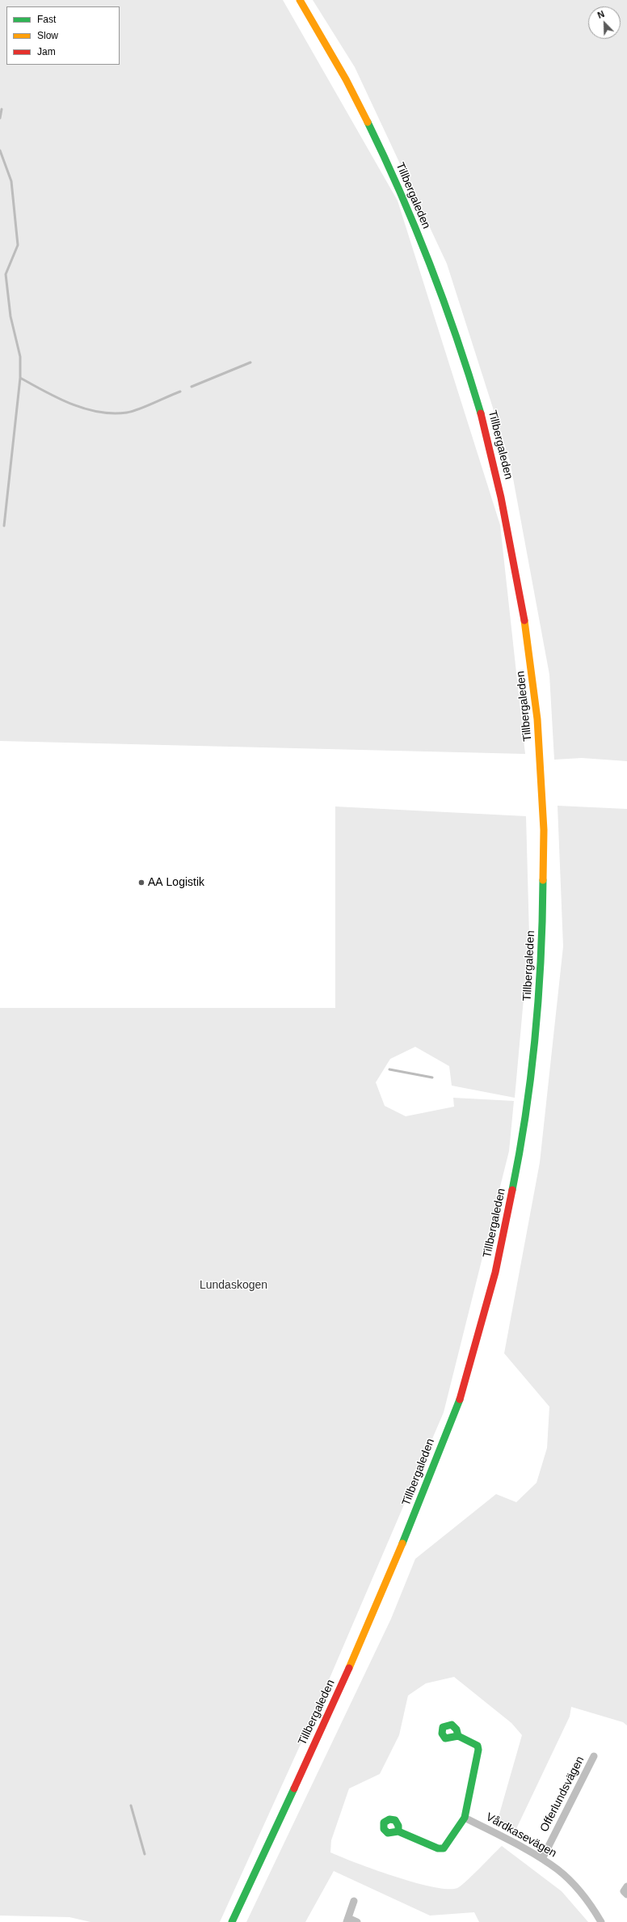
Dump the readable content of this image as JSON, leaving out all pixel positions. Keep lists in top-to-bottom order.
{
  "streets": {
    "main road": ["Tillbergaleden"],
    "street": ["Offerlundsvägen", "Vårdkasevägen"]
  },
  "crossings": [
    ["Offerlundsvägen", "Vårdkasevägen"]
  ],
  "parks": ["Lundaskogen"],
  "places": ["AA Logistik"],
  "legend": ["Fast", "Slow", "Jam"],
  "north": "top left"
}
